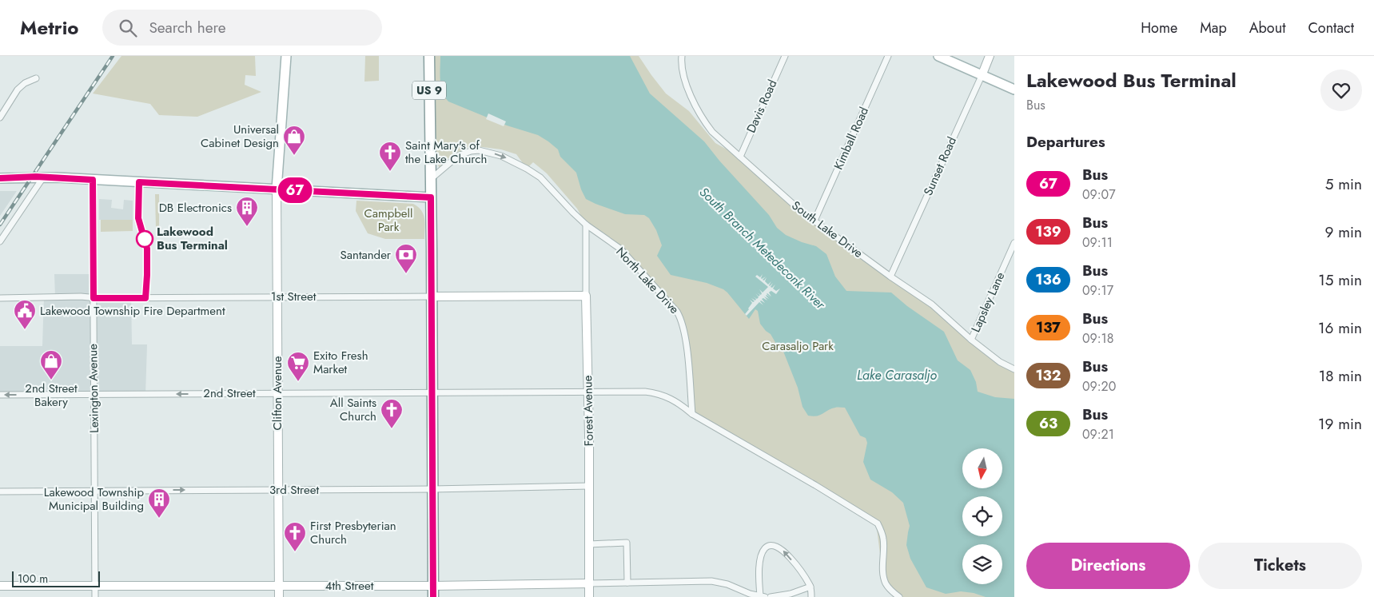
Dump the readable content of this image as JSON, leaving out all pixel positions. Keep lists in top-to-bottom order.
{
  "streets": {
    "highway": ["US 9"],
    "street": [
      "Davis Road",
      "Kimball Road",
      "Sunset Road",
      "South Lake Drive",
      "North Lake Drive",
      "1st Street",
      "Lapsley Lane",
      "Lexington Avenue",
      "2nd Street",
      "Clifton Avenue",
      "Forest Avenue",
      "3rd Street",
      "4th Street"
    ]
  },
  "crossings": [
    ["US 9", "North Lake Drive"],
    ["US 9", "1st Street"],
    ["US 9", "2nd Street"],
    ["US 9", "3rd Street"],
    ["US 9", "4th Street"],
    ["Davis Road", "South Lake Drive"],
    ["Kimball Road", "South Lake Drive"],
    ["Sunset Road", "South Lake Drive"],
    ["South Lake Drive", "Lapsley Lane"],
    ["North Lake Drive", "2nd Street"],
    ["North Lake Drive", "Forest Avenue"],
    ["1st Street", "Lexington Avenue"],
    ["1st Street", "Clifton Avenue"],
    ["1st Street", "Forest Avenue"],
    ["Lexington Avenue", "2nd Street"],
    ["Lexington Avenue", "3rd Street"],
    ["Lexington Avenue", "4th Street"],
    ["2nd Street", "Clifton Avenue"],
    ["2nd Street", "Forest Avenue"],
    ["Clifton Avenue", "3rd Street"],
    ["Clifton Avenue", "4th Street"],
    ["Forest Avenue", "3rd Street"],
    ["Forest Avenue", "4th Street"]
  ],
  "one_way": ["North Lake Drive", "2nd Street"],
  "water": ["South Branch Metedeconk River", "Lake Carasaljo"],
  "parks": ["Campbell Park", "Carasaljo Park"],
  "places": {
    "shop": ["Universal Cabinet Design", "2nd Street Bakery"],
    "church": ["Saint Mary's of the Lake Church", "All Saints Church", "First Presbyterian Church"],
    "building": ["DB Electronics", "Lakewood Township Municipal Building"],
    "other": ["Lakewood Bus Terminal"],
    "bank": ["Santander"],
    "public building": ["Lakewood Township Fire Department"],
    "supermarket": ["Exito Fresh Market"]
  },
  "lines": ["bus line 67"],
  "scale_bar": "100 m",
  "north": "bottom",
  "page": {
    "header": "Metrio",
    "search": "Search here",
    "nav": [
      "Home",
      "Map",
      "About",
      "Contact"
    ],
    "on_map": "67",
    "heading": [
      ["Lakewood Bus Terminal", "Bus"],
      "Departures"
    ],
    "list": [
      {
        "mark": "67",
        "name": "Bus",
        "note": "09:07",
        "value": "5 min"
      },
      {
        "mark": "139",
        "name": "Bus",
        "note": "09:11",
        "value": "9 min"
      },
      {
        "mark": "136",
        "name": "Bus",
        "note": "09:17",
        "value": "15 min"
      },
      {
        "mark": "137",
        "name": "Bus",
        "note": "09:18",
        "value": "16 min"
      },
      {
        "mark": "132",
        "name": "Bus",
        "note": "09:20",
        "value": "18 min"
      },
      {
        "mark": "63",
        "name": "Bus",
        "note": "09:21",
        "value": "19 min"
      }
    ],
    "buttons": ["Directions", "Tickets"],
    "scale": "100 m"
  }
}
